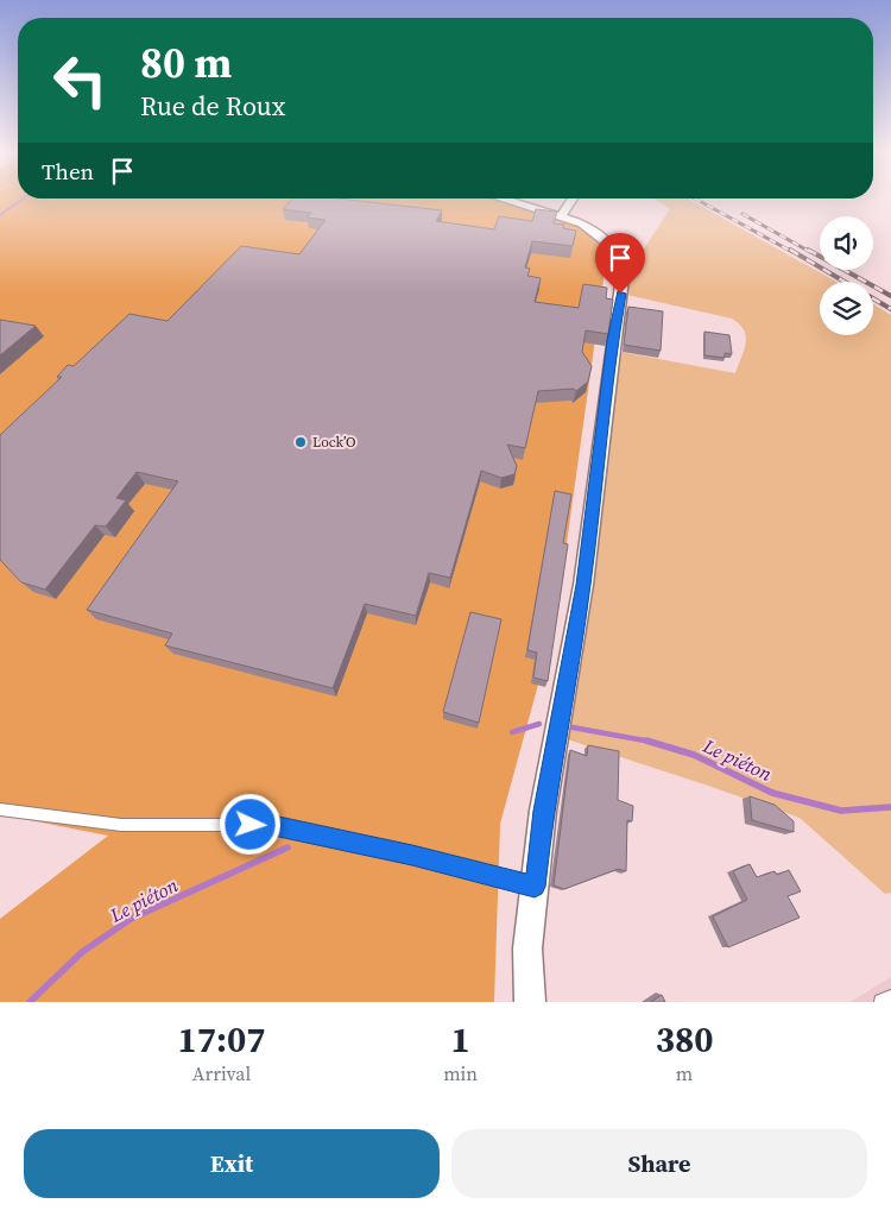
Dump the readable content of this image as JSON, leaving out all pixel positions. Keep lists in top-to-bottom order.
{
  "water": ["Le piéton"],
  "places": ["Lock’O"],
  "page": {
    "turn": ["80 m", "Rue de Roux"],
    "then": "Then",
    "eta": [
      "17:07",
      "Arrival",
      "1",
      "min",
      "380",
      "m"
    ],
    "buttons": ["Exit", "Share"]
  }
}
